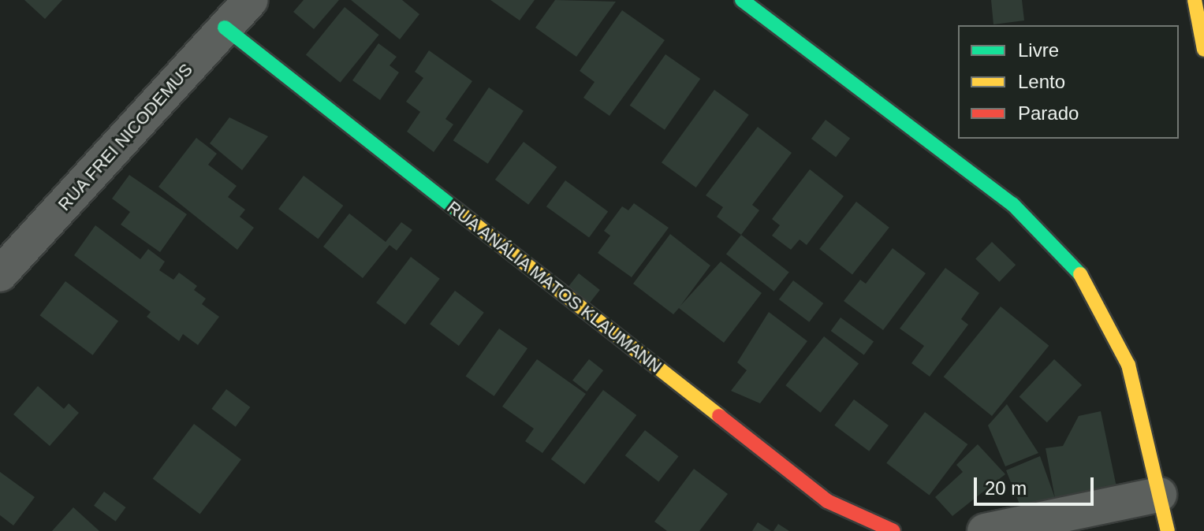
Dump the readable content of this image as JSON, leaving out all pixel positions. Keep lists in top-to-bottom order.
{
  "streets": {
    "street": ["RUA FREI NICODEMUS", "RUA ANÁLIA MATOS KLAUMANN"]
  },
  "crossings": [
    ["RUA FREI NICODEMUS", "RUA ANÁLIA MATOS KLAUMANN"]
  ],
  "legend": ["Livre", "Lento", "Parado"],
  "scale_bar": "20 m"
}
